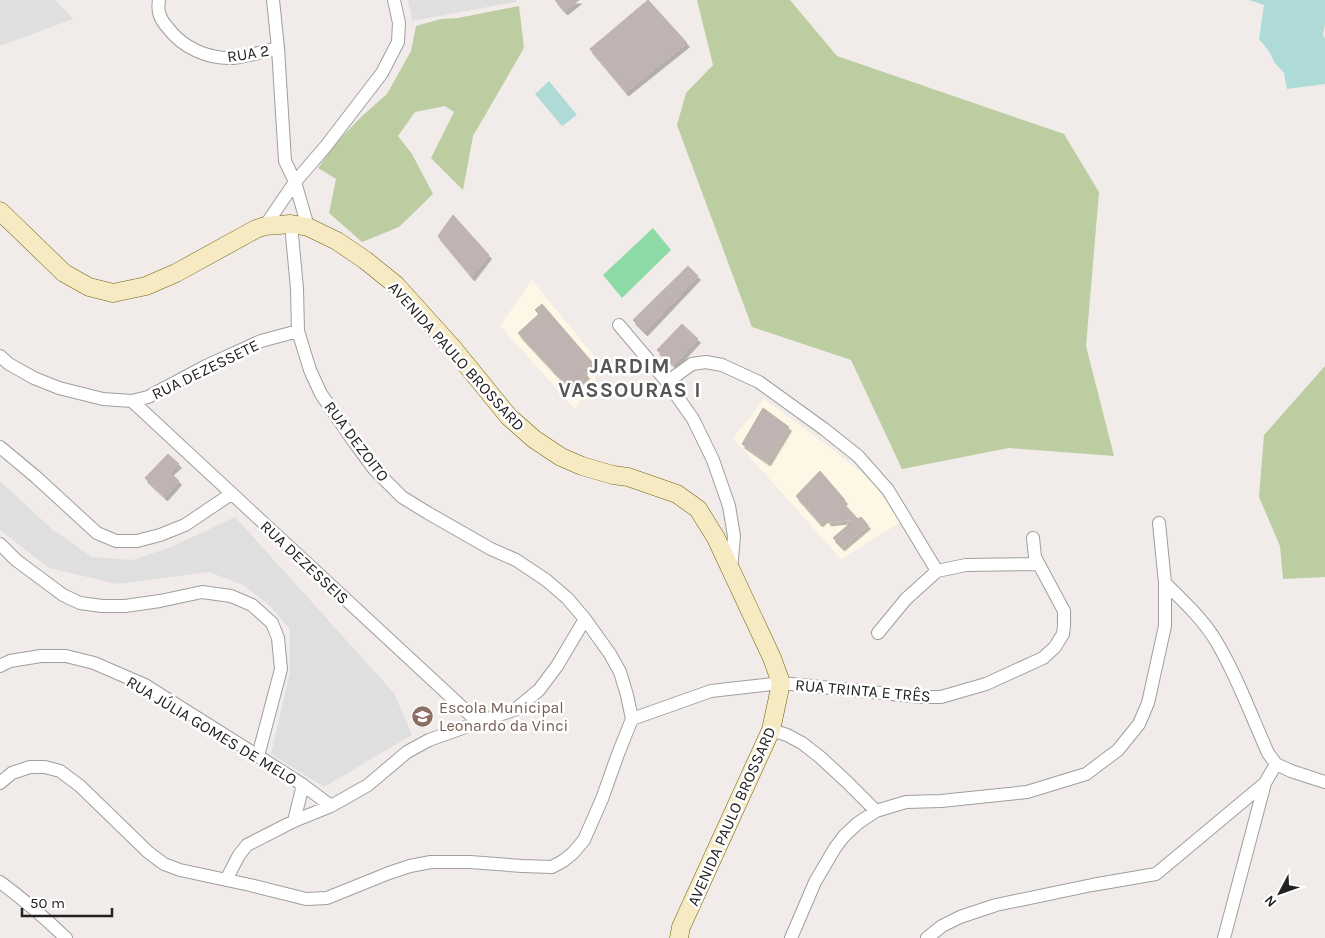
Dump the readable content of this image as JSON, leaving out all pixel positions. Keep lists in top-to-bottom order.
{
  "streets": {
    "main road": ["AVENIDA PAULO BROSSARD"],
    "street": [
      "RUA 2",
      "RUA DEZESSETE",
      "RUA DEZOITO",
      "RUA DEZESSEIS",
      "RUA TRINTA E TRÊS",
      "RUA JÚLIA GOMES DE MELO"
    ]
  },
  "crossings": [
    ["RUA 2", "RUA DEZOITO"],
    ["AVENIDA PAULO BROSSARD", "RUA DEZOITO"],
    ["AVENIDA PAULO BROSSARD", "RUA TRINTA E TRÊS"],
    ["RUA DEZESSETE", "RUA DEZOITO"],
    ["RUA DEZESSETE", "RUA DEZESSEIS"],
    ["RUA DEZOITO", "RUA TRINTA E TRÊS"]
  ],
  "districts": ["JARDIM VASSOURAS I"],
  "places": {
    "school or university": ["Escola Municipal Leonardo da Vinci"]
  },
  "scale_bar": "50 m",
  "north": "bottom left"
}
